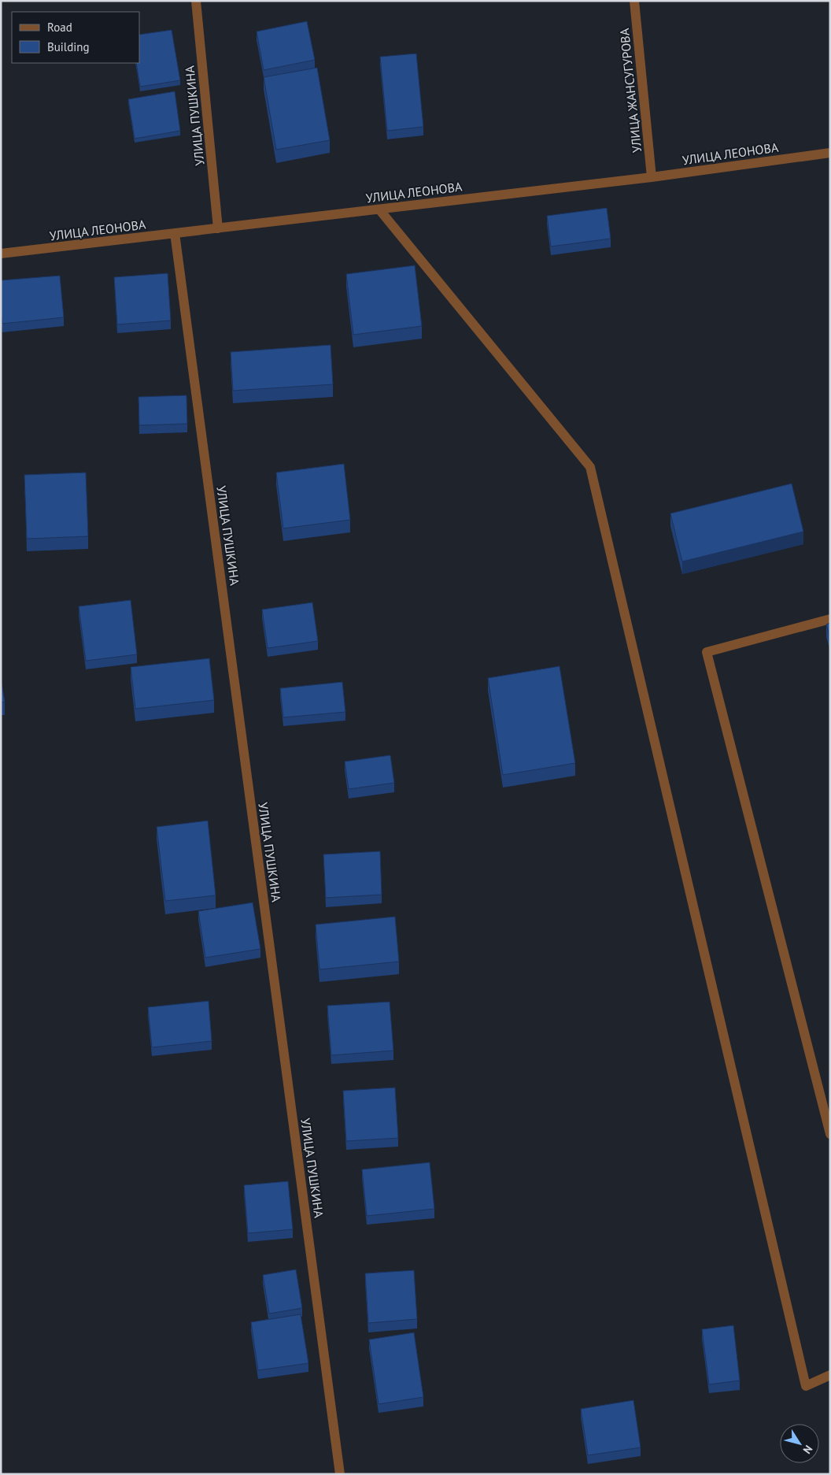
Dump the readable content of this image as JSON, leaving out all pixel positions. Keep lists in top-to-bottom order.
{
  "streets": {
    "street": ["УЛИЦА ЖАНСУГУРОВА", "УЛИЦА ПУШКИНА", "УЛИЦА ЛЕОНОВА"]
  },
  "crossings": [
    ["УЛИЦА ЖАНСУГУРОВА", "УЛИЦА ЛЕОНОВА"],
    ["УЛИЦА ПУШКИНА", "УЛИЦА ЛЕОНОВА"]
  ],
  "legend": ["Road", "Building"],
  "north": "bottom right"
}
